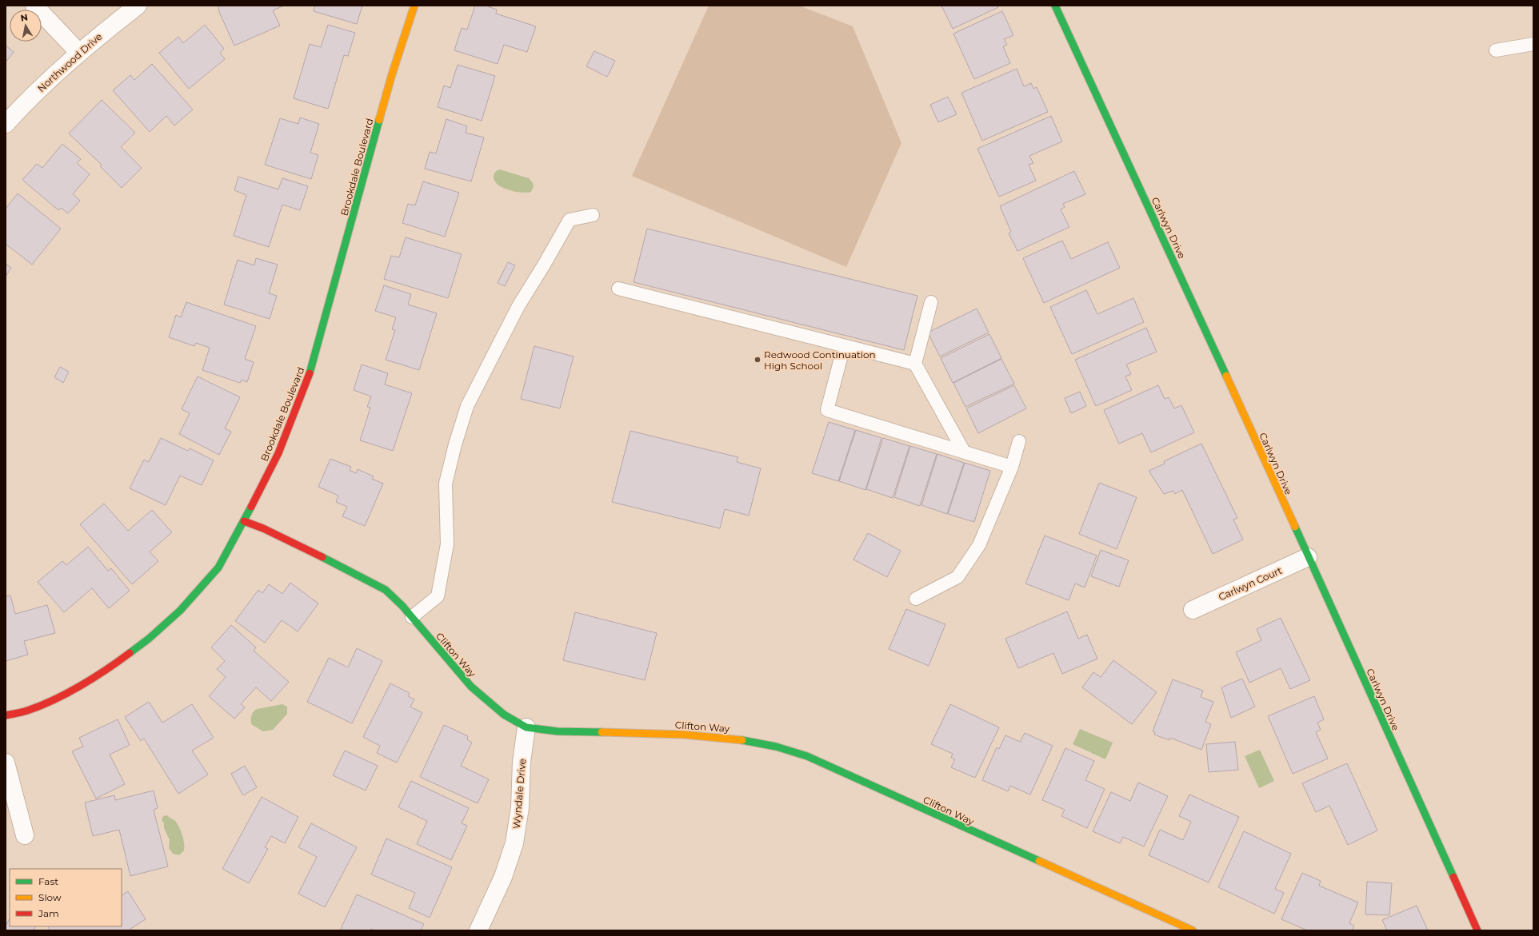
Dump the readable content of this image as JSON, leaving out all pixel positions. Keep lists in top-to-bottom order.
{
  "streets": {
    "street": [
      "Northwood Drive",
      "Brookdale Boulevard",
      "Carlwyn Drive",
      "Carlwyn Court",
      "Clifton Way",
      "Wyndale Drive"
    ]
  },
  "crossings": [
    ["Brookdale Boulevard", "Clifton Way"],
    ["Carlwyn Drive", "Carlwyn Court"],
    ["Clifton Way", "Wyndale Drive"]
  ],
  "places": ["Redwood Continuation High School"],
  "legend": ["Fast", "Slow", "Jam"],
  "north": "top"
}
